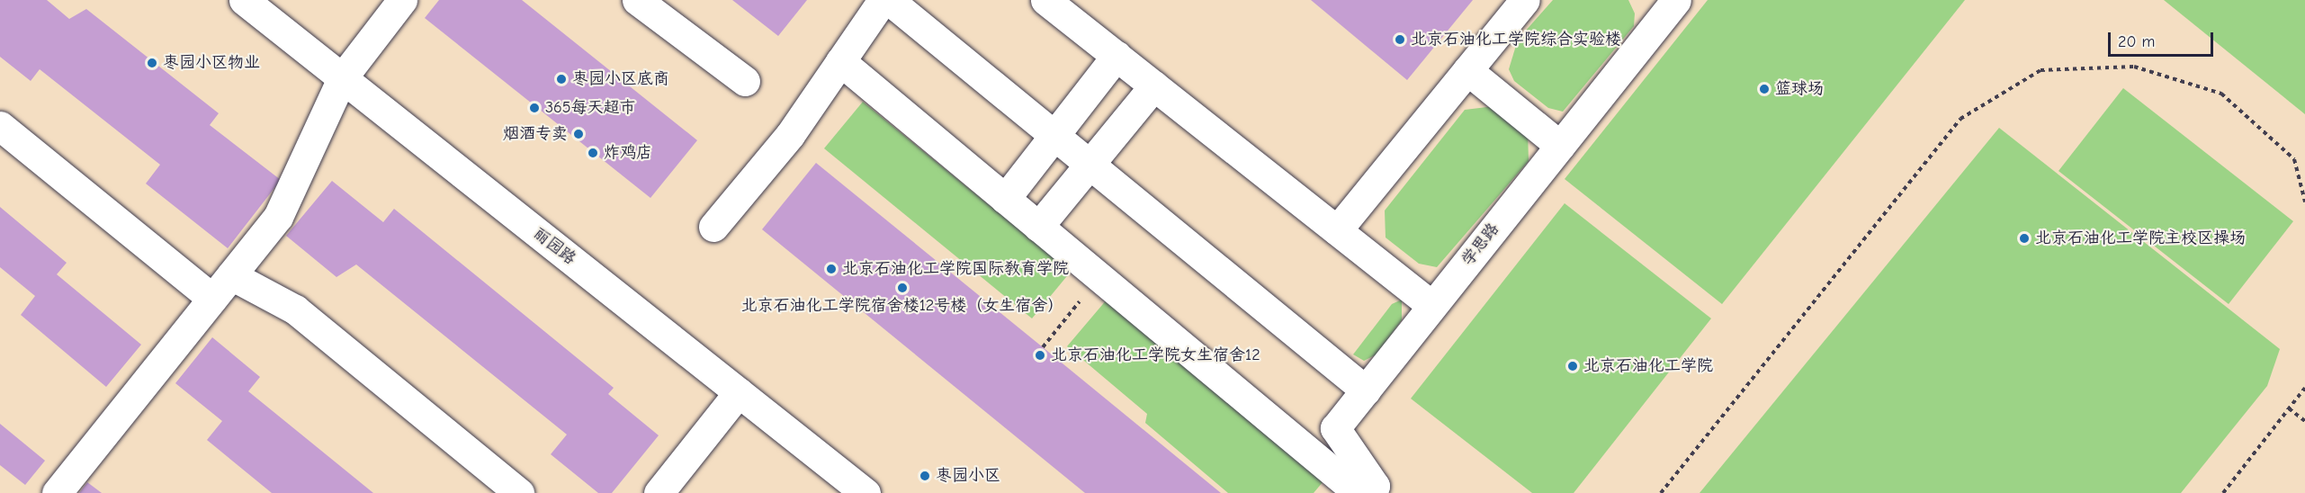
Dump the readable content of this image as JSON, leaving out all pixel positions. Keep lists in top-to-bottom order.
{
  "streets": {
    "street": ["学思路", "丽园路"]
  },
  "places": [
    "北京石油化工学院综合实验楼",
    "枣园小区物业",
    "枣园小区底商",
    "篮球场",
    "365每天超市",
    "烟酒专卖",
    "炸鸡店",
    "北京石油化工学院主校区操场",
    "北京石油化工学院国际教育学院",
    "北京石油化工学院宿舍楼12号楼（女生宿舍）",
    "北京石油化工学院女生宿舍12",
    "北京石油化工学院",
    "枣园小区"
  ],
  "scale_bar": "20 m"
}
